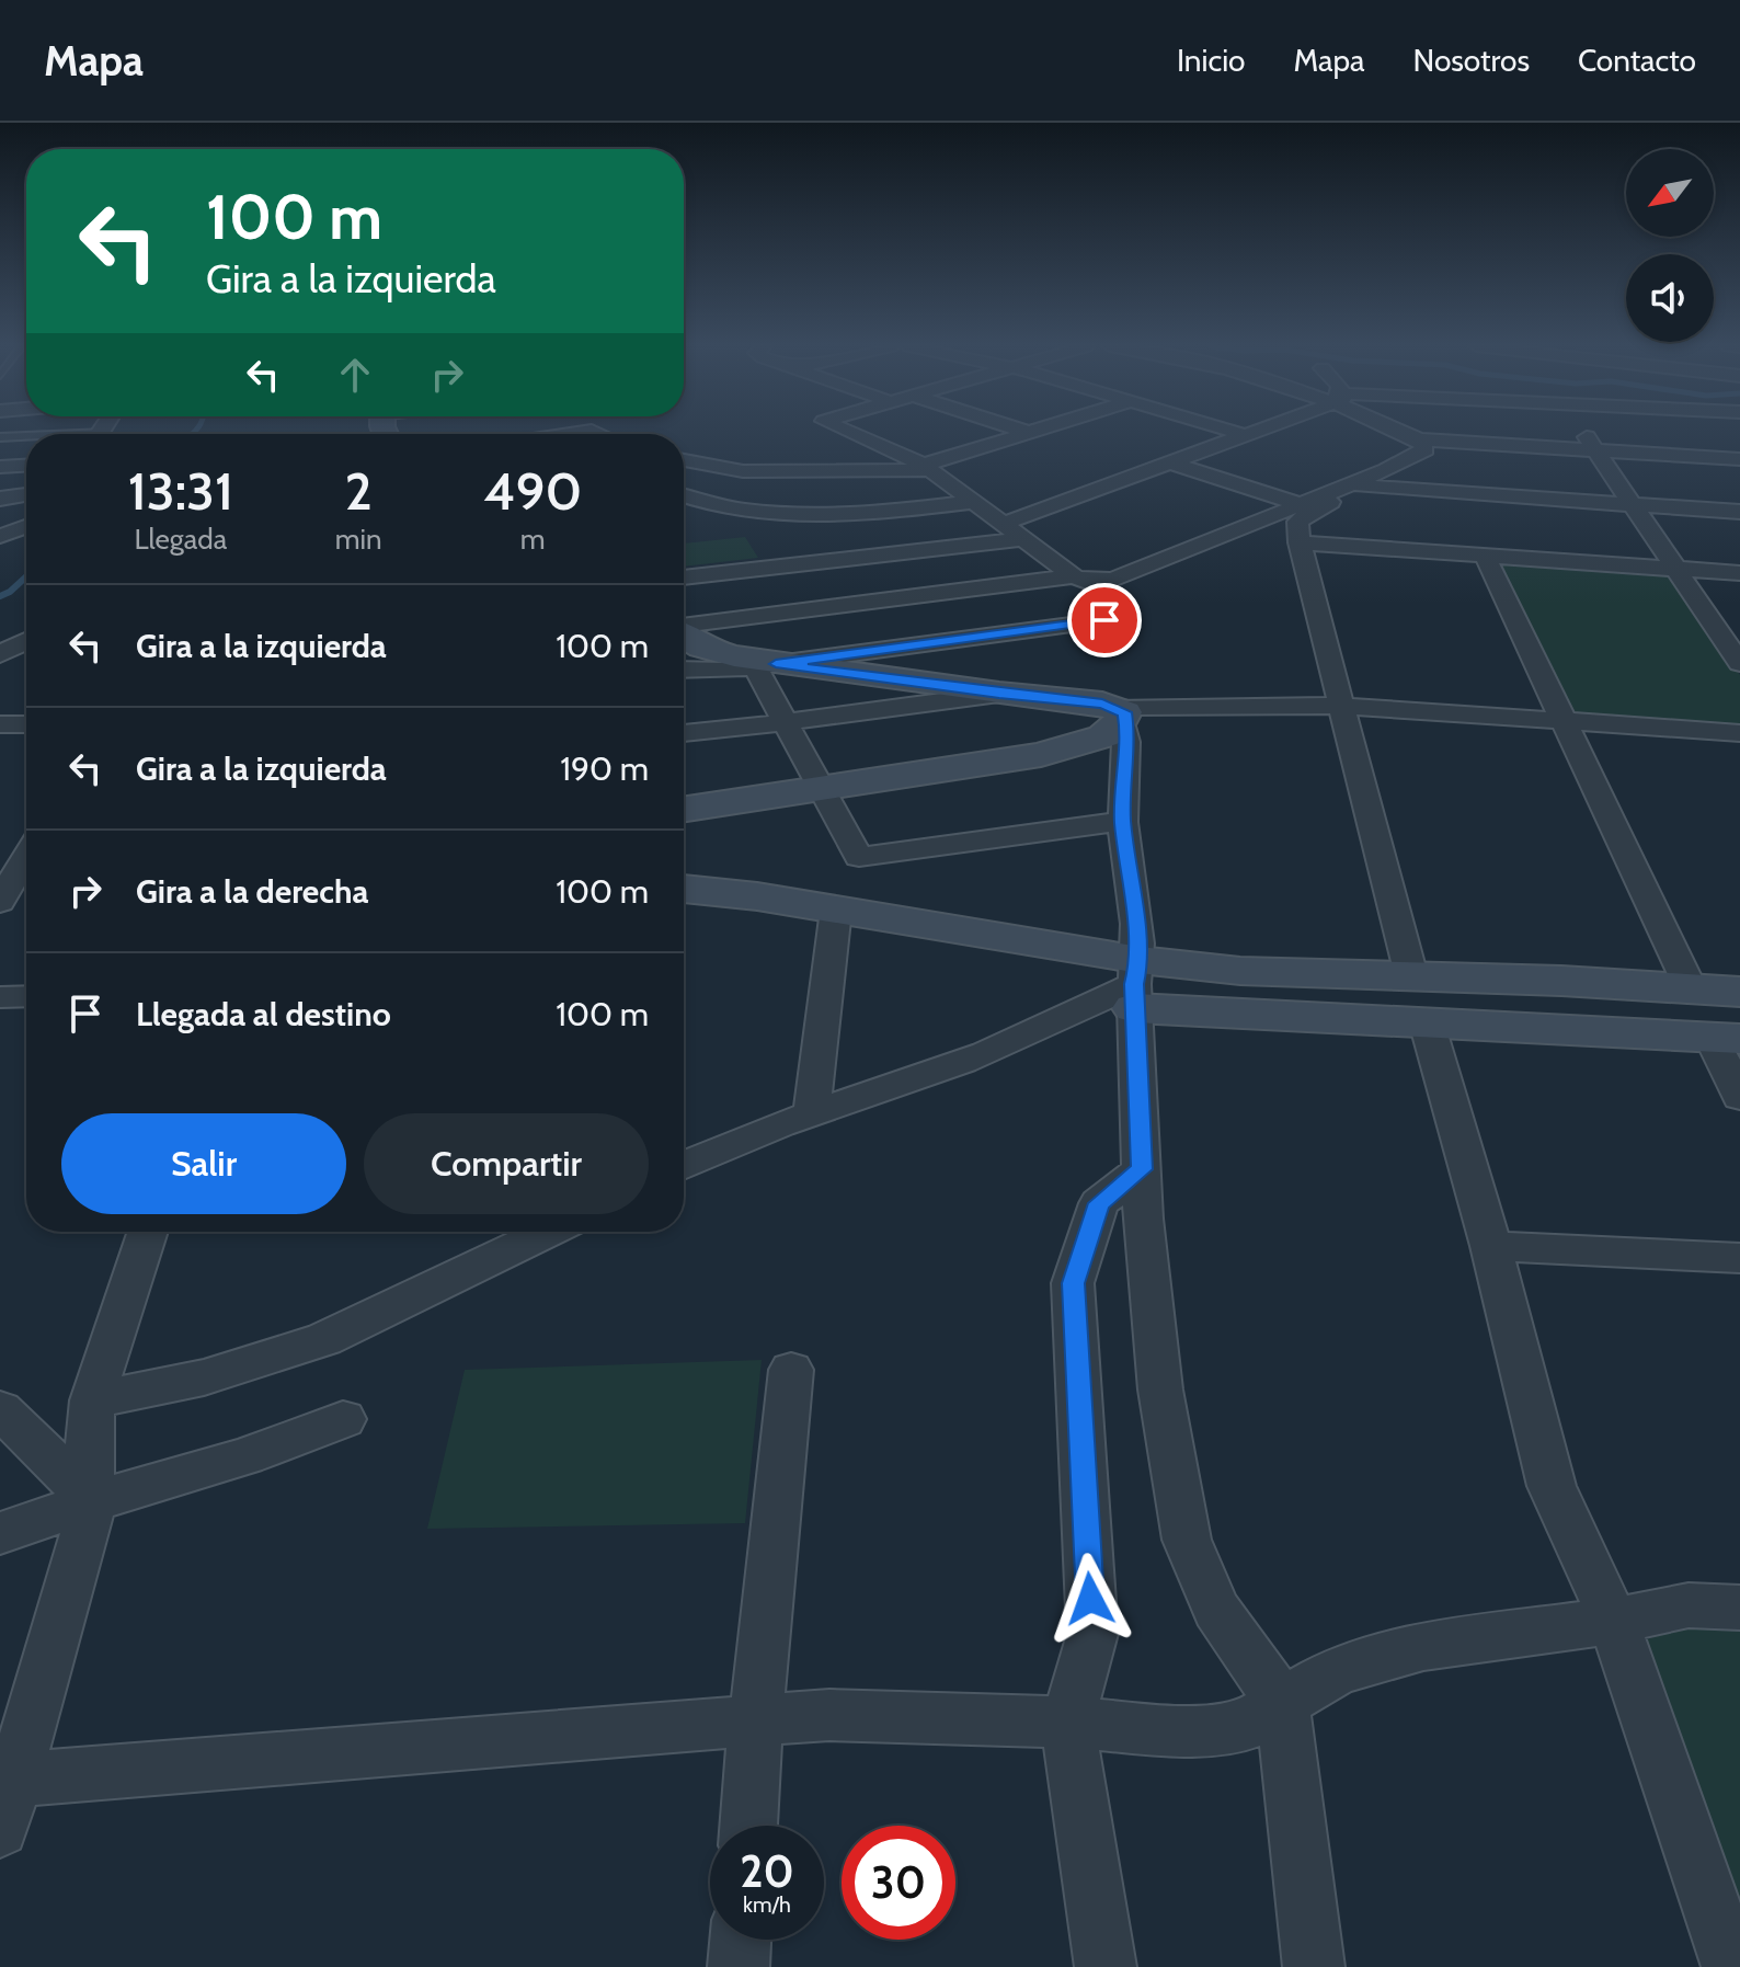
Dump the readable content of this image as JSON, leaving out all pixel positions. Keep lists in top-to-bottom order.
{
  "north": "bottom left",
  "page": {
    "header": "Mapa",
    "nav": [
      "Inicio",
      "Mapa",
      "Nosotros",
      "Contacto"
    ],
    "turn": ["100 m", "Gira a la izquierda"],
    "eta": [
      "13:31",
      "Llegada",
      "2",
      "min",
      "490",
      "m"
    ],
    "list": [
      {
        "name": "Gira a la izquierda",
        "value": "100 m"
      },
      {
        "name": "Gira a la izquierda",
        "value": "190 m"
      },
      {
        "name": "Gira a la derecha",
        "value": "100 m"
      },
      {
        "name": "Llegada al destino",
        "value": "100 m"
      }
    ],
    "buttons": ["Salir", "Compartir"],
    "speed": "20 km/h",
    "limit": "30"
  }
}
